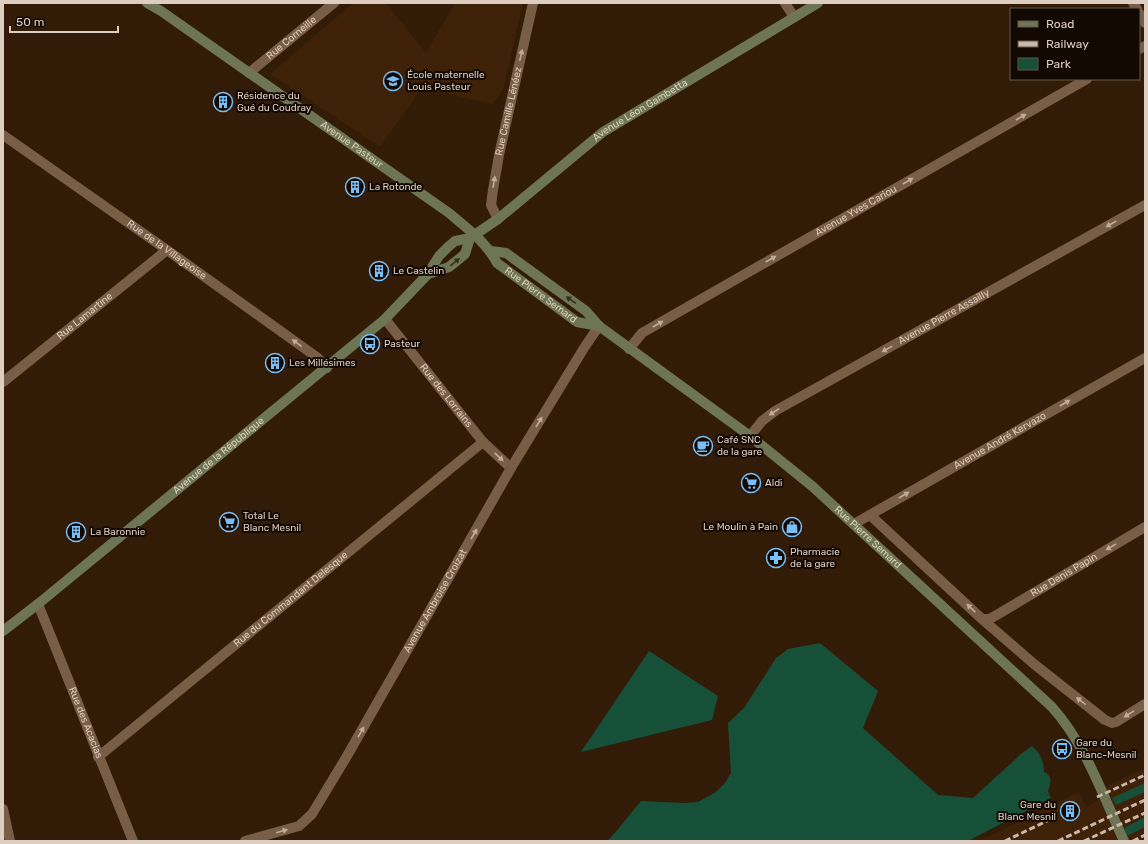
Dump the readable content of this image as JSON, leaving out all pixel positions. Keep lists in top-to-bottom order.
{
  "streets": {
    "main road": [
      "Avenue Léon Gambetta",
      "Avenue Pasteur",
      "Rue Pierre Semard",
      "Avenue de la République"
    ],
    "street": [
      "Rue Corneille",
      "Rue Camille Lénéez",
      "Avenue Yves Cariou",
      "Rue de la Villageoise",
      "Rue Lamartine",
      "Avenue Pierre Assailly",
      "Rue des Lorrains",
      "Avenue André Kervazo",
      "Rue Denis Papin",
      "Rue du Commandant Delesque",
      "Avenue Ambroise Croizat",
      "Rue des Acacias"
    ]
  },
  "crossings": [
    ["Rue Corneille", "Avenue Pasteur"],
    ["Avenue Léon Gambetta", "Rue Camille Lénéez"],
    ["Avenue Léon Gambetta", "Avenue Pasteur"],
    ["Avenue Léon Gambetta", "Rue Pierre Semard"],
    ["Avenue Léon Gambetta", "Avenue de la République"],
    ["Avenue Pasteur", "Rue Pierre Semard"],
    ["Avenue Pasteur", "Avenue de la République"],
    ["Avenue Yves Cariou", "Rue Pierre Semard"],
    ["Rue de la Villageoise", "Rue Lamartine"],
    ["Rue de la Villageoise", "Avenue de la République"],
    ["Rue Pierre Semard", "Avenue Pierre Assailly"],
    ["Rue Pierre Semard", "Avenue André Kervazo"],
    ["Rue Pierre Semard", "Avenue de la République"],
    ["Rue Pierre Semard", "Rue Denis Papin"],
    ["Rue Pierre Semard", "Avenue Ambroise Croizat"],
    ["Rue des Lorrains", "Avenue de la République"],
    ["Rue des Lorrains", "Rue du Commandant Delesque"],
    ["Rue des Lorrains", "Avenue Ambroise Croizat"],
    ["Avenue de la République", "Rue des Acacias"],
    ["Rue du Commandant Delesque", "Rue des Acacias"]
  ],
  "one_way": [
    "Rue Camille Lénéez",
    "Avenue Yves Cariou",
    "Rue de la Villageoise",
    "Avenue Pierre Assailly",
    "Avenue André Kervazo",
    "Rue Denis Papin",
    "Avenue Ambroise Croizat"
  ],
  "places": {
    "school or university": ["École maternelle Louis Pasteur"],
    "building": [
      "Résidence du Gué du Coudray",
      "La Rotonde",
      "Le Castelin",
      "Les Millésimes",
      "La Baronnie",
      "Gare du Blanc Mesnil"
    ],
    "bus stop": ["Pasteur", "Gare du Blanc-Mesnil"],
    "cafe": ["Café SNC de la gare"],
    "supermarket": ["Aldi", "Total Le Blanc Mesnil"],
    "shop": ["Le Moulin à Pain"],
    "pharmacy": ["Pharmacie de la gare"]
  },
  "legend": ["Road", "Railway", "Park"],
  "scale_bar": "50 m"
}
